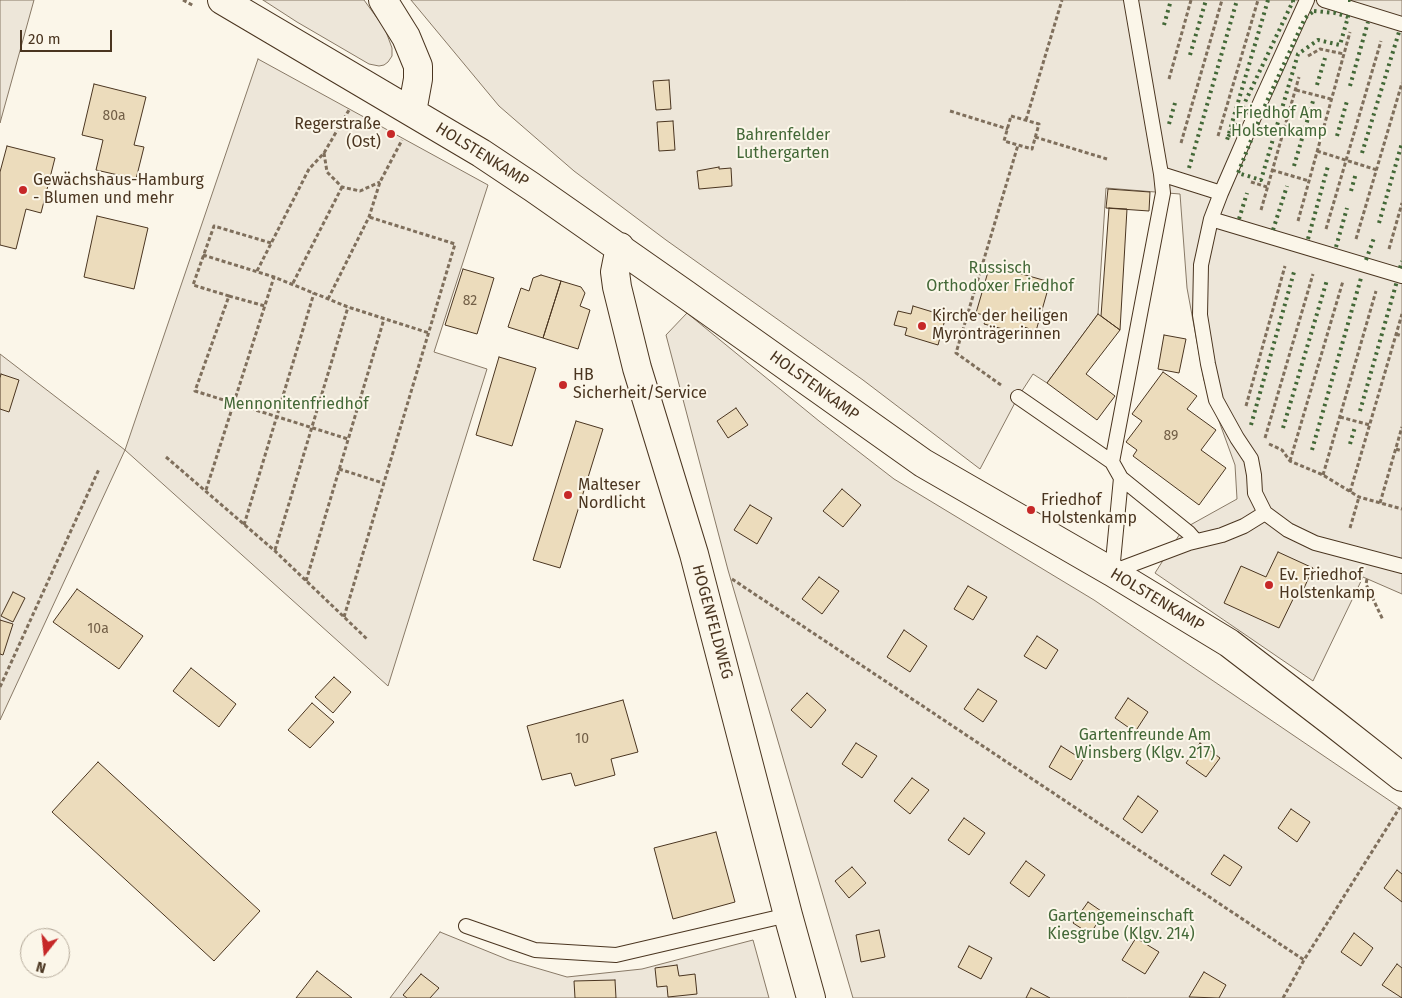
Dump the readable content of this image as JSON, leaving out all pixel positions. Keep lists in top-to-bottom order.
{
  "streets": {
    "street": ["HOLSTENKAMP", "HOGENFELDWEG"]
  },
  "crossings": [
    ["HOLSTENKAMP", "HOGENFELDWEG"]
  ],
  "parks": [
    "Friedhof Am Holstenkamp",
    "Bahrenfelder Luthergarten",
    "Russisch Orthodoxer Friedhof",
    "Mennonitenfriedhof",
    "Gartenfreunde Am Winsberg (Klgv. 217)",
    "Gartengemeinschaft Kiesgrube (Klgv. 214)"
  ],
  "places": [
    "Regerstraße (Ost)",
    "Gewächshaus-Hamburg - Blumen und mehr",
    "Kirche der heiligen Myronträgerinnen",
    "HB Sicherheit/Service",
    "Malteser Nordlicht",
    "Friedhof Holstenkamp",
    "Ev. Friedhof Holstenkamp"
  ],
  "house_numbers": [
    "80a",
    "82",
    "89",
    "10a",
    "10"
  ],
  "scale_bar": "20 m",
  "north": "bottom"
}
